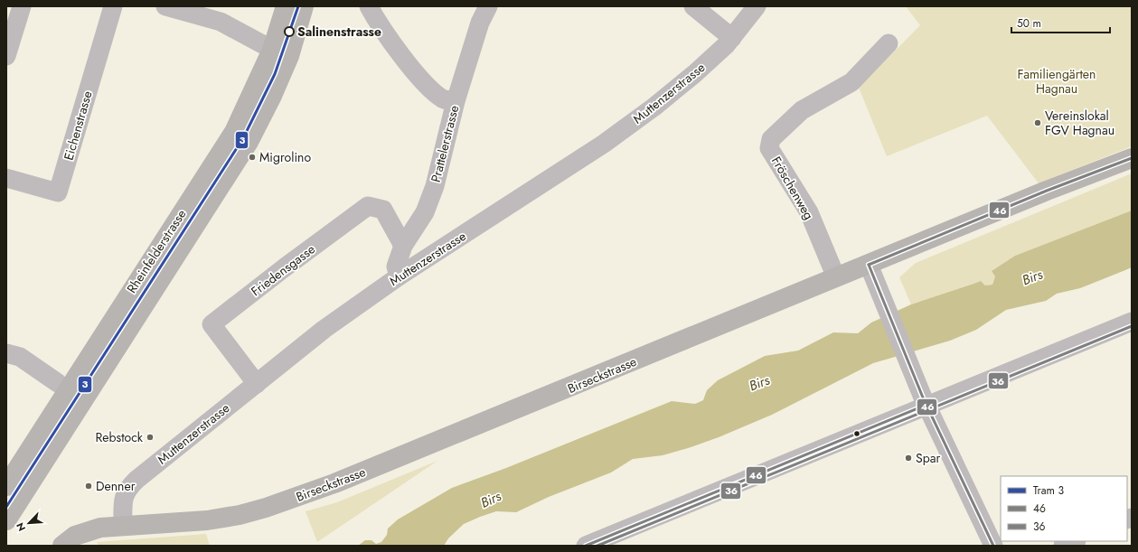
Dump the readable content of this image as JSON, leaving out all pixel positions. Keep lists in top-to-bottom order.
{
  "streets": {
    "main road": ["Rheinfelderstrasse", "Birseckstrasse"],
    "street": [
      "Muttenzerstrasse",
      "Eichenstrasse",
      "Prattelerstrasse",
      "Fröschenweg",
      "Friedensgasse"
    ]
  },
  "crossings": [
    ["Muttenzerstrasse", "Prattelerstrasse"],
    ["Muttenzerstrasse", "Friedensgasse"],
    ["Muttenzerstrasse", "Birseckstrasse"],
    ["Prattelerstrasse", "Friedensgasse"],
    ["Fröschenweg", "Birseckstrasse"]
  ],
  "water": ["Birs"],
  "parks": ["Familiengärten Hagnau"],
  "places": [
    "Salinenstrasse",
    "Vereinslokal FGV Hagnau",
    "Migrolino",
    "Rebstock",
    "Spar",
    "Denner"
  ],
  "lines": ["tram line 3", "transit line 46", "transit line 36"],
  "legend": ["Tram 3", "46", "36"],
  "scale_bar": "50 m",
  "north": "bottom left"
}
